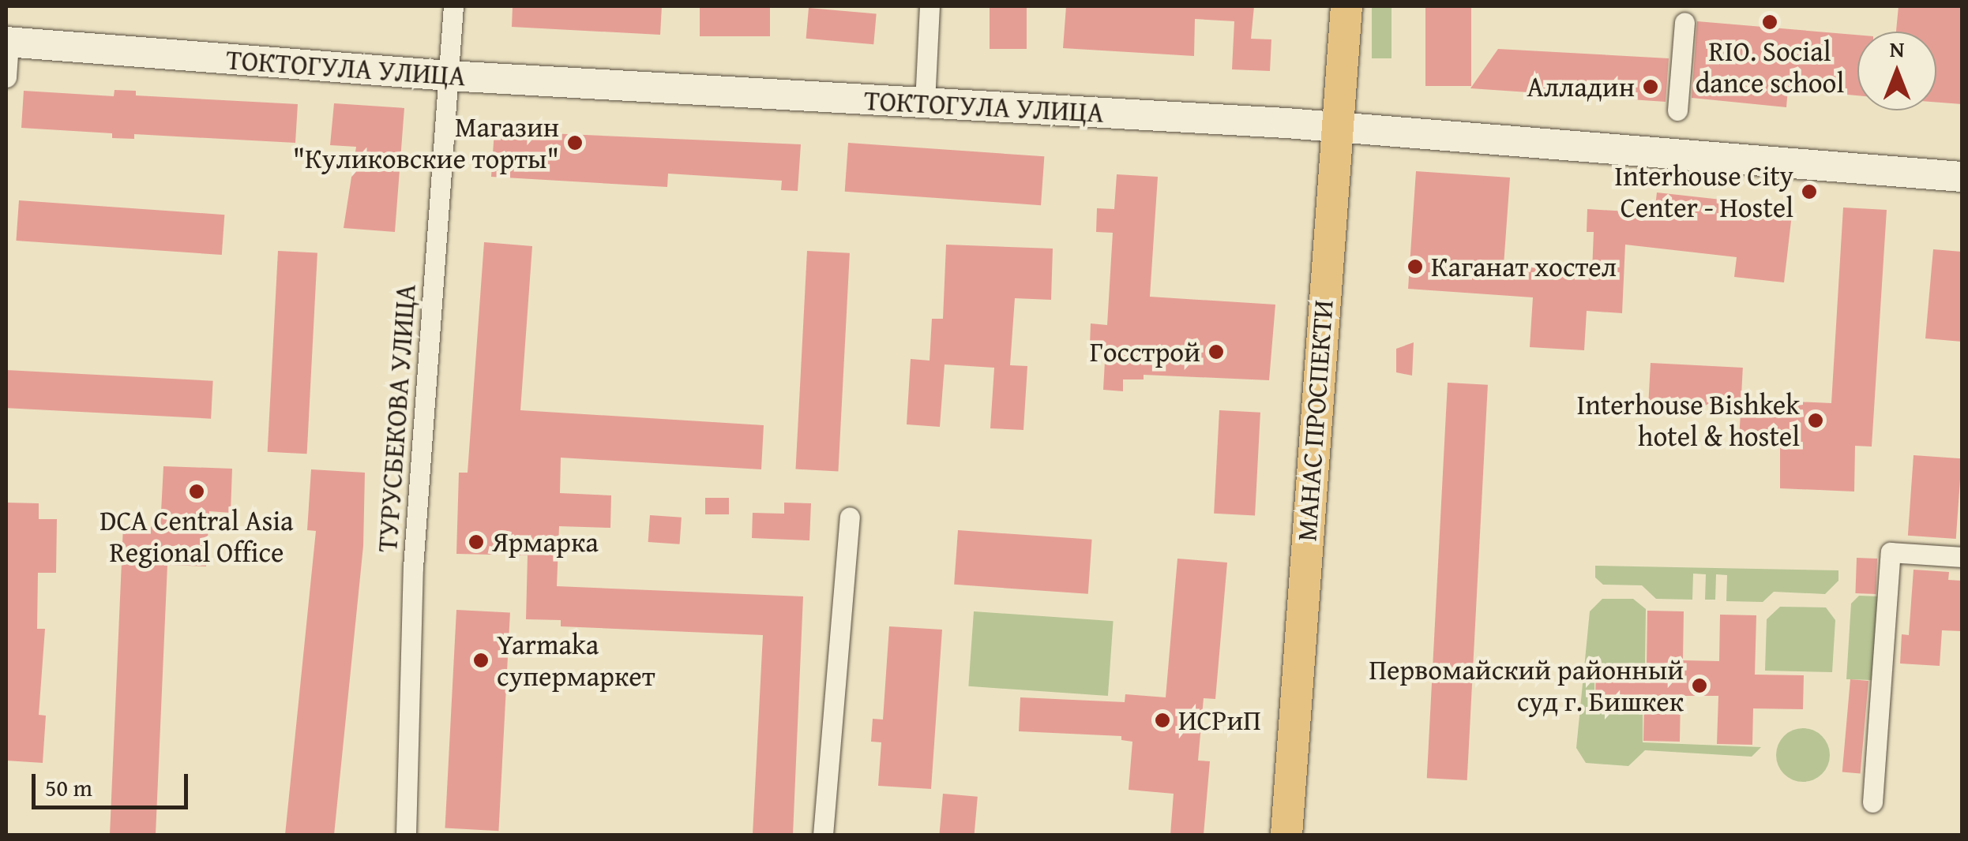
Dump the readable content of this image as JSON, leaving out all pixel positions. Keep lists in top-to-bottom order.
{
  "streets": {
    "main road": ["ТОКТОГУЛА УЛИЦА", "МАНАС ПРОСПЕКТИ"],
    "street": ["ТУРУСБЕКОВА УЛИЦА"]
  },
  "crossings": [
    ["ТОКТОГУЛА УЛИЦА", "ТУРУСБЕКОВА УЛИЦА"],
    ["ТОКТОГУЛА УЛИЦА", "МАНАС ПРОСПЕКТИ"]
  ],
  "places": [
    "RIO. Social dance school",
    "Алладин",
    "Магазин \"Куликовские торты\"",
    "Interhouse City Center - Hostel",
    "Каганат хостел",
    "Госстрой",
    "Interhouse Bishkek hotel & hostel",
    "DCA Central Asia Regional Office",
    "Ярмарка",
    "Yarmaka супермаркет",
    "Первомайский районный суд г. Бишкек",
    "ИСРиП"
  ],
  "scale_bar": "50 m",
  "north": "top"
}
